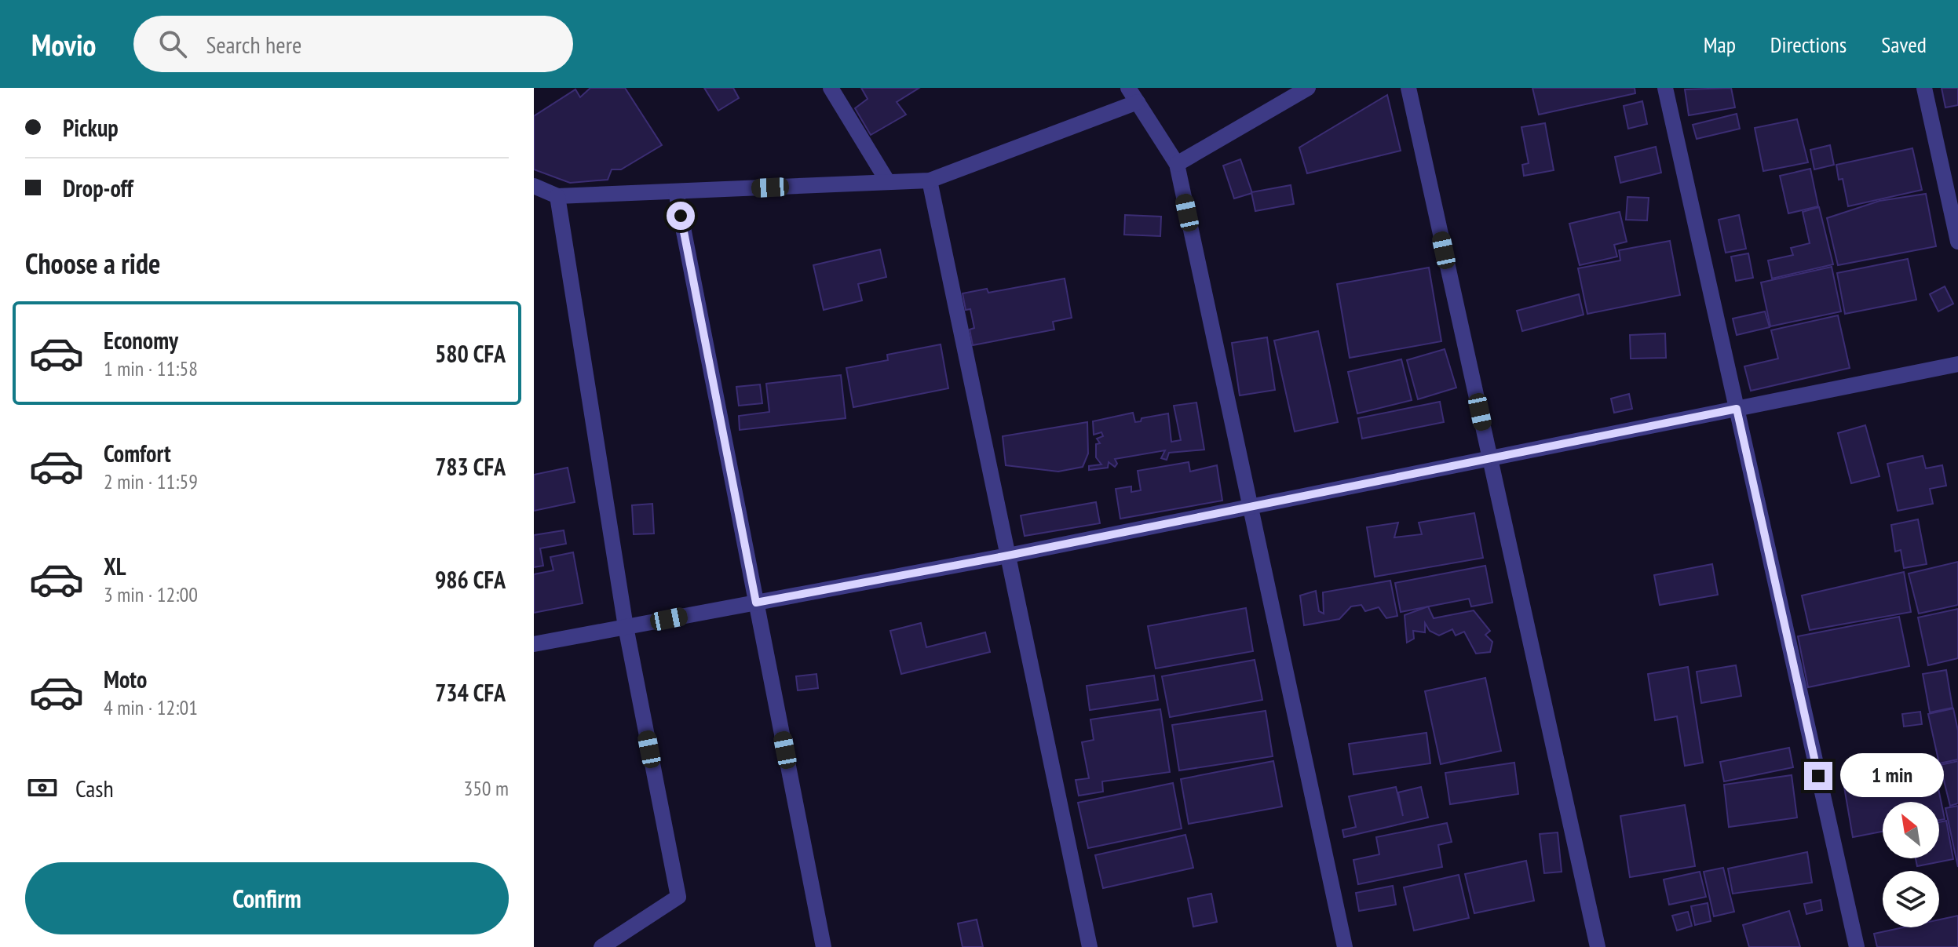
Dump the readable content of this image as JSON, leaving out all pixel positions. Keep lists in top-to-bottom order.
{
  "north": "top left",
  "page": {
    "header": "Movio",
    "search": "Search here",
    "nav": ["Map", "Directions", "Saved"],
    "banner": ["Pickup", "Drop-off"],
    "heading": "Choose a ride",
    "list": [
      {
        "name": "Economy",
        "note": "1 min · 11:58",
        "value": "580 CFA"
      },
      {
        "name": "Comfort",
        "note": "2 min · 11:59",
        "value": "783 CFA"
      },
      {
        "name": "XL",
        "note": "3 min · 12:00",
        "value": "986 CFA"
      },
      {
        "name": "Moto",
        "note": "4 min · 12:01",
        "value": "734 CFA"
      }
    ],
    "pay": ["Cash", "350 m"],
    "bubble": "1 min",
    "buttons": "Confirm"
  }
}
